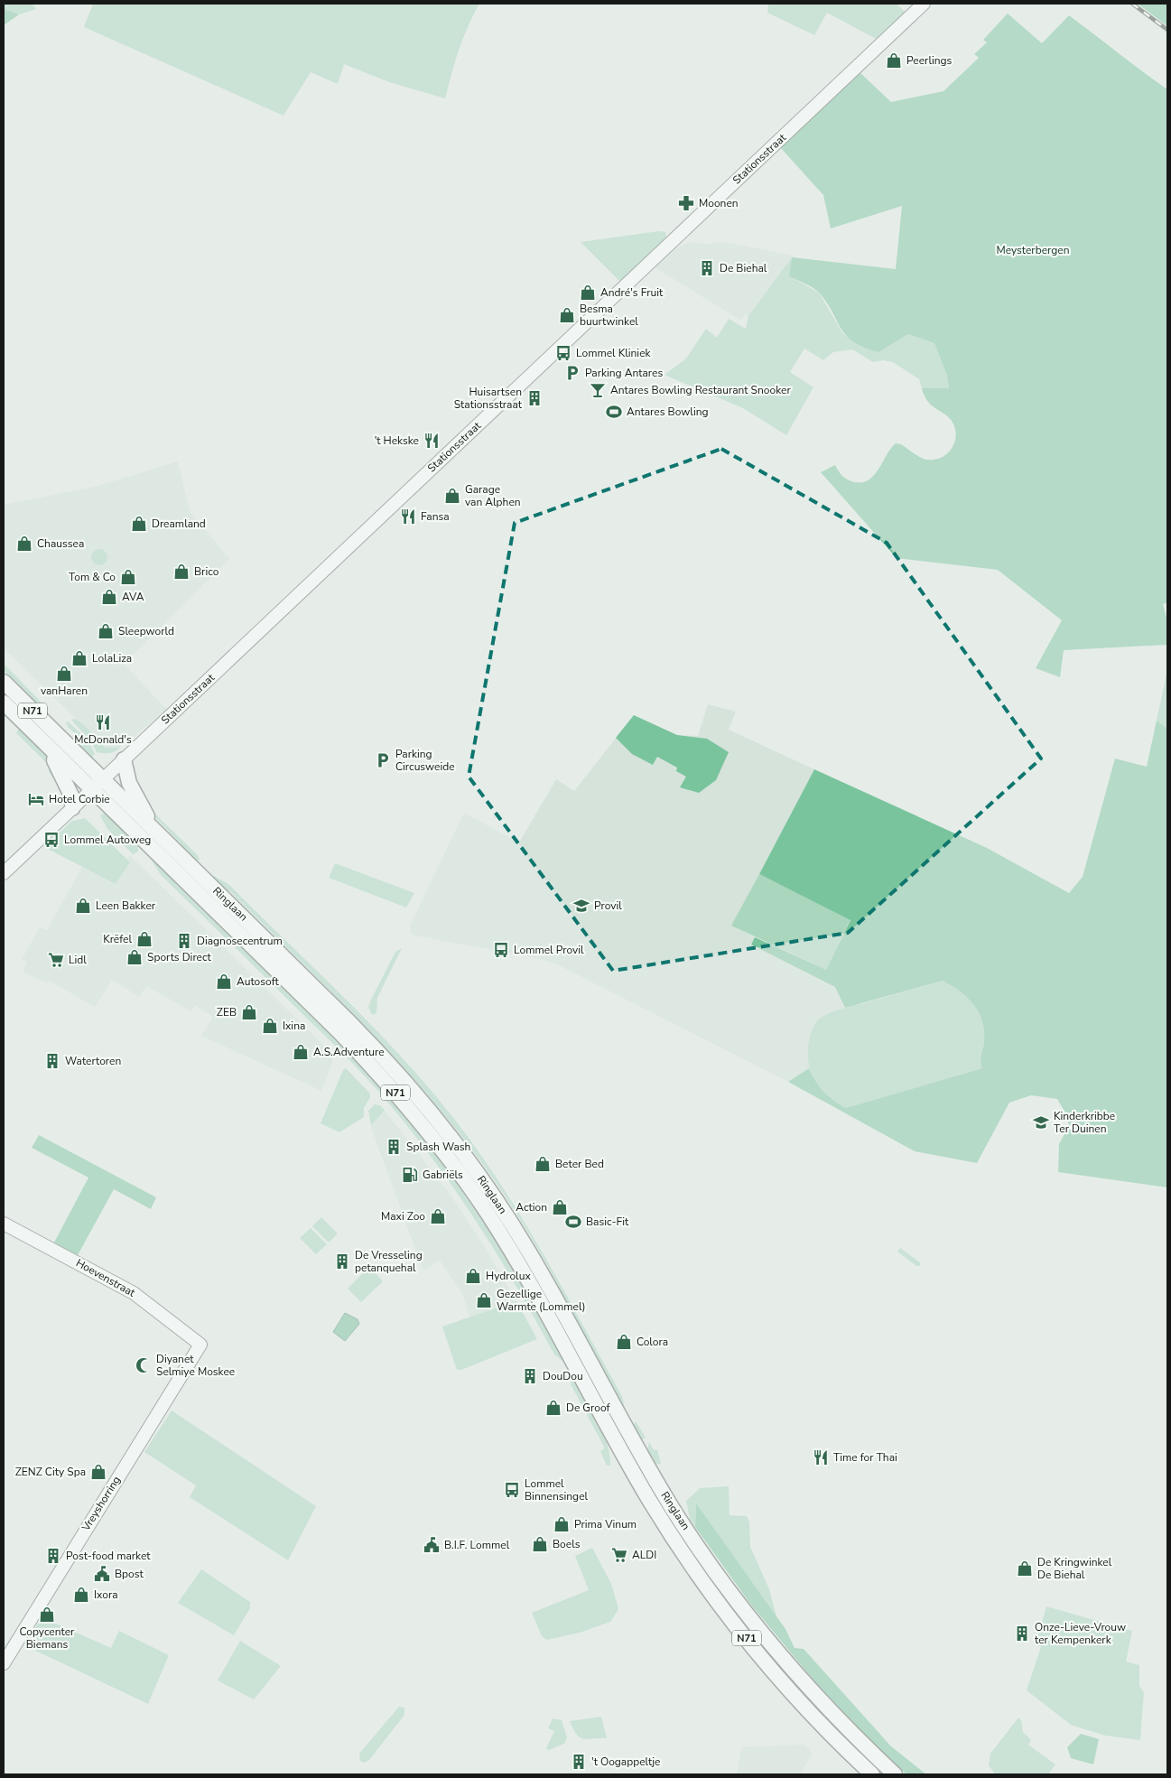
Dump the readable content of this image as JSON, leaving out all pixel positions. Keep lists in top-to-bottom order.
{
  "streets": {
    "highway": ["N71", "Ringlaan"],
    "main road": ["Stationsstraat", "Hoevenstraat", "Vreyshorring"]
  },
  "crossings": [
    ["Stationsstraat", "Ringlaan"],
    ["Hoevenstraat", "Vreyshorring"]
  ],
  "parks": ["Meysterbergen"],
  "places": {
    "shop": [
      "Peerlings",
      "André's Fruit",
      "Besma buurtwinkel",
      "Garage van Alphen",
      "Dreamland",
      "Chaussea",
      "Brico",
      "Tom & Co",
      "AVA",
      "Sleepworld",
      "LolaLiza",
      "vanHaren",
      "Leen Bakker",
      "Krëfel",
      "Sports Direct",
      "Autosoft",
      "ZEB",
      "Ixina",
      "A.S.Adventure",
      "Beter Bed",
      "Action",
      "Maxi Zoo",
      "Hydrolux",
      "Gezellige Warmte (Lommel)",
      "Colora",
      "De Groof",
      "ZENZ City Spa",
      "Prima Vinum",
      "Boels",
      "De Kringwinkel De Biehal",
      "Ixora",
      "Copycenter Biemans"
    ],
    "pharmacy": ["Moonen"],
    "building": [
      "De Biehal",
      "Huisartsen Stationsstraat",
      "Diagnosecentrum",
      "Watertoren",
      "Splash Wash",
      "De Vresseling petanquehal",
      "DouDou",
      "Post-food market",
      "Onze-Lieve-Vrouw ter Kempenkerk",
      "'t Oogappeltje"
    ],
    "bus stop": [
      "Lommel Kliniek",
      "Lommel Autoweg",
      "Lommel Provil",
      "Lommel Binnensingel"
    ],
    "parking": ["Parking Antares", "Parking Circusweide"],
    "bar": ["Antares Bowling Restaurant Snooker"],
    "sports": ["Antares Bowling", "Basic-Fit"],
    "restaurant": [
      "'t Hekske",
      "Fansa",
      "McDonald's",
      "Time for Thai"
    ],
    "hotel": ["Hotel Corbie"],
    "school or university": ["Provil", "Kinderkribbe Ter Duinen"],
    "supermarket": ["Lidl", "ALDI"],
    "fuel station": ["Gabriëls"],
    "mosque": ["Diyanet Selmiye Moskee"],
    "public building": ["B.I.F. Lommel", "Bpost"]
  }
}
